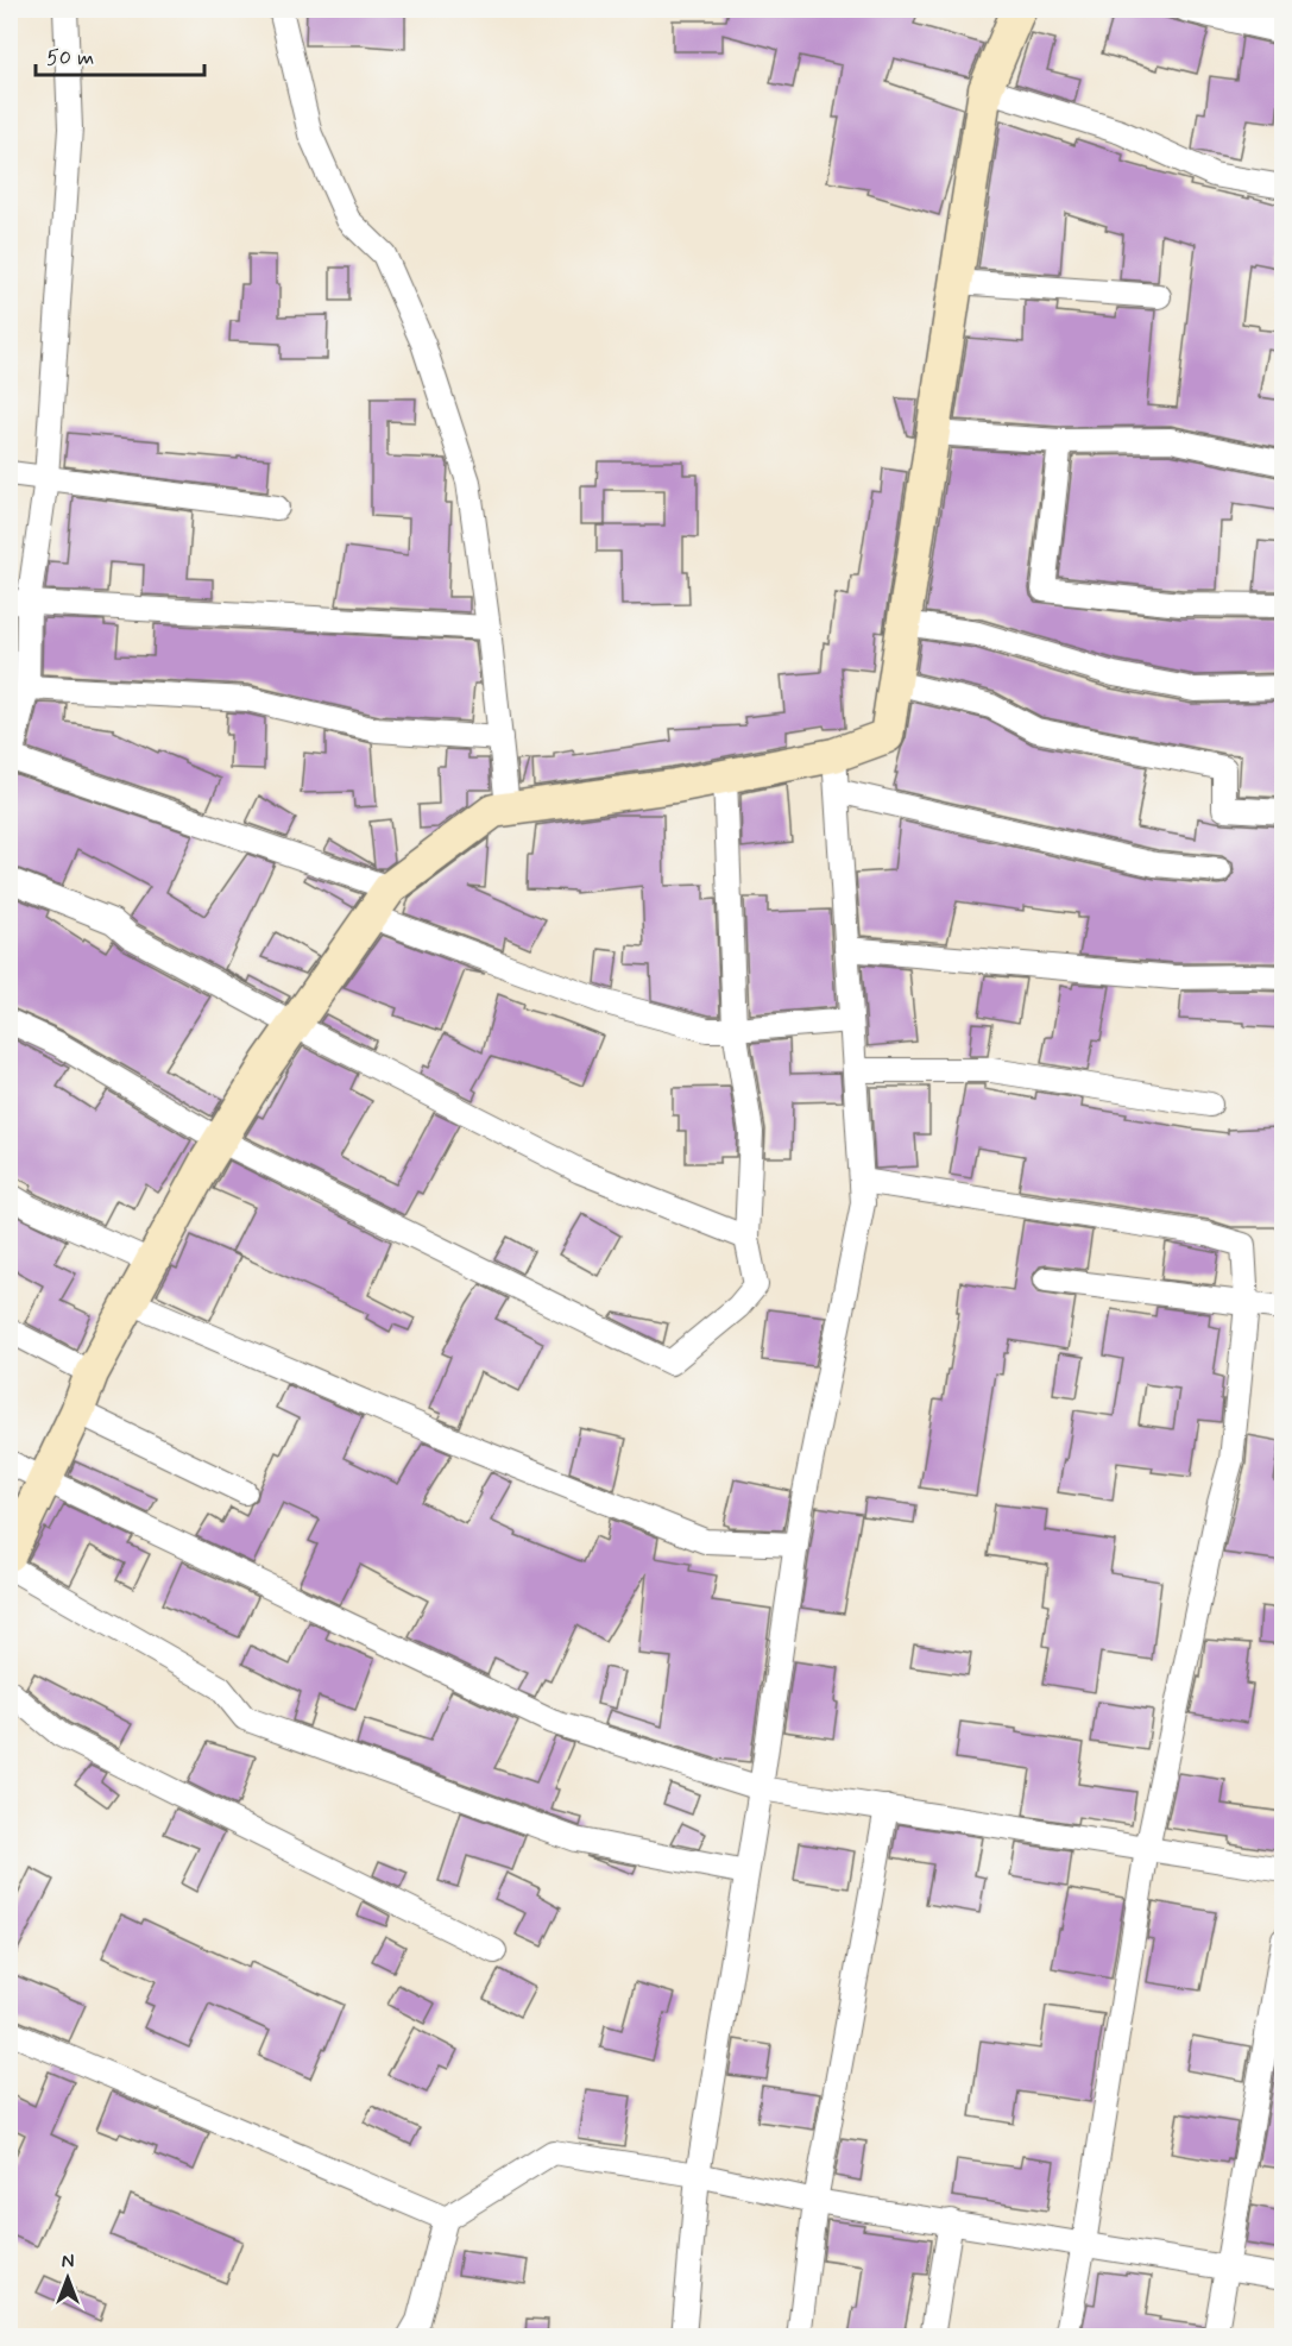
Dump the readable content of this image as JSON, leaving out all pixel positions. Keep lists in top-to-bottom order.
{
  "scale_bar": "50 m",
  "north": "top"
}
